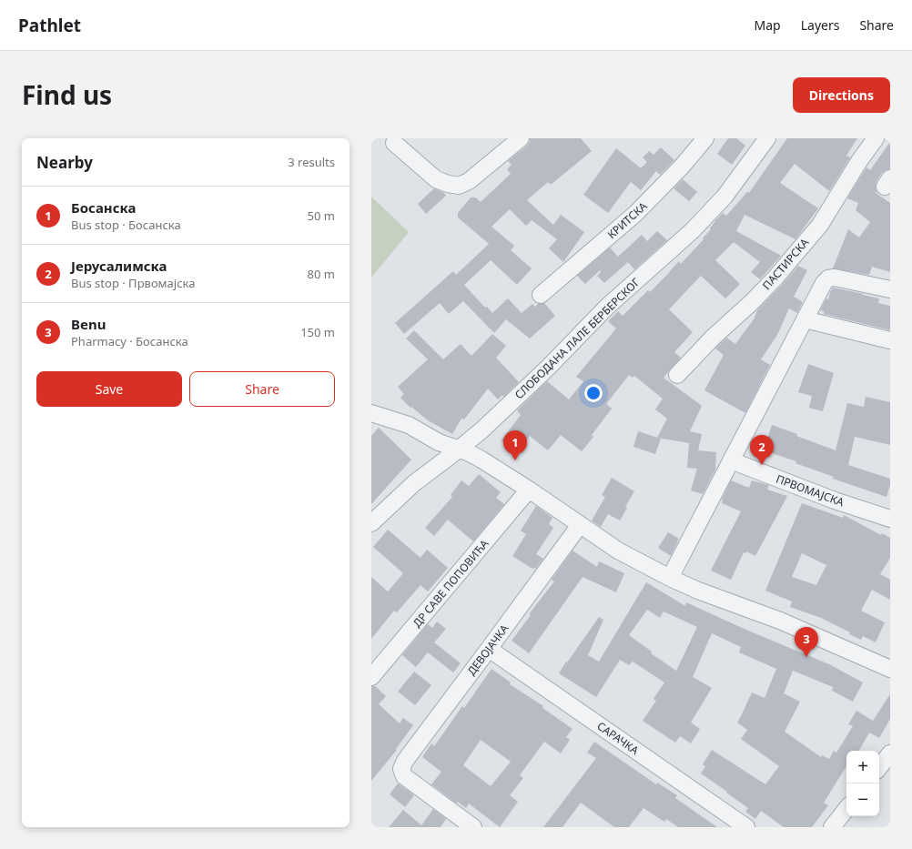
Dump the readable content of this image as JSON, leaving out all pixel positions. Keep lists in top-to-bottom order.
{
  "streets": {
    "street": [
      "КРИТСКА",
      "ПАСТИРСКА",
      "СЛОБОДАНА ЛАЛЕ БЕРБЕРСКОГ",
      "ПРВОМАЈСКА",
      "ДР САВЕ ПОПОВИЋА",
      "ДЕВОЈАЧКА",
      "САРАЧКА"
    ]
  },
  "crossings": [
    ["ДЕВОЈАЧКА", "САРАЧКА"]
  ],
  "page": {
    "header": "Pathlet",
    "nav": ["Map", "Layers", "Share"],
    "title": "Find us",
    "buttons": [
      "Directions",
      ["Save", "Share"]
    ],
    "heading": ["Nearby", "3 results"],
    "list": [
      {
        "mark": "1",
        "name": "Босанска",
        "note": "Bus stop · Босанска",
        "value": "50 m"
      },
      {
        "mark": "2",
        "name": "Јерусалимска",
        "note": "Bus stop · Првомајска",
        "value": "80 m"
      },
      {
        "mark": "3",
        "name": "Benu",
        "note": "Pharmacy · Босанска",
        "value": "150 m"
      }
    ],
    "pins": ["1", "2", "3"],
    "map_buttons": ["+", "−"]
  }
}
